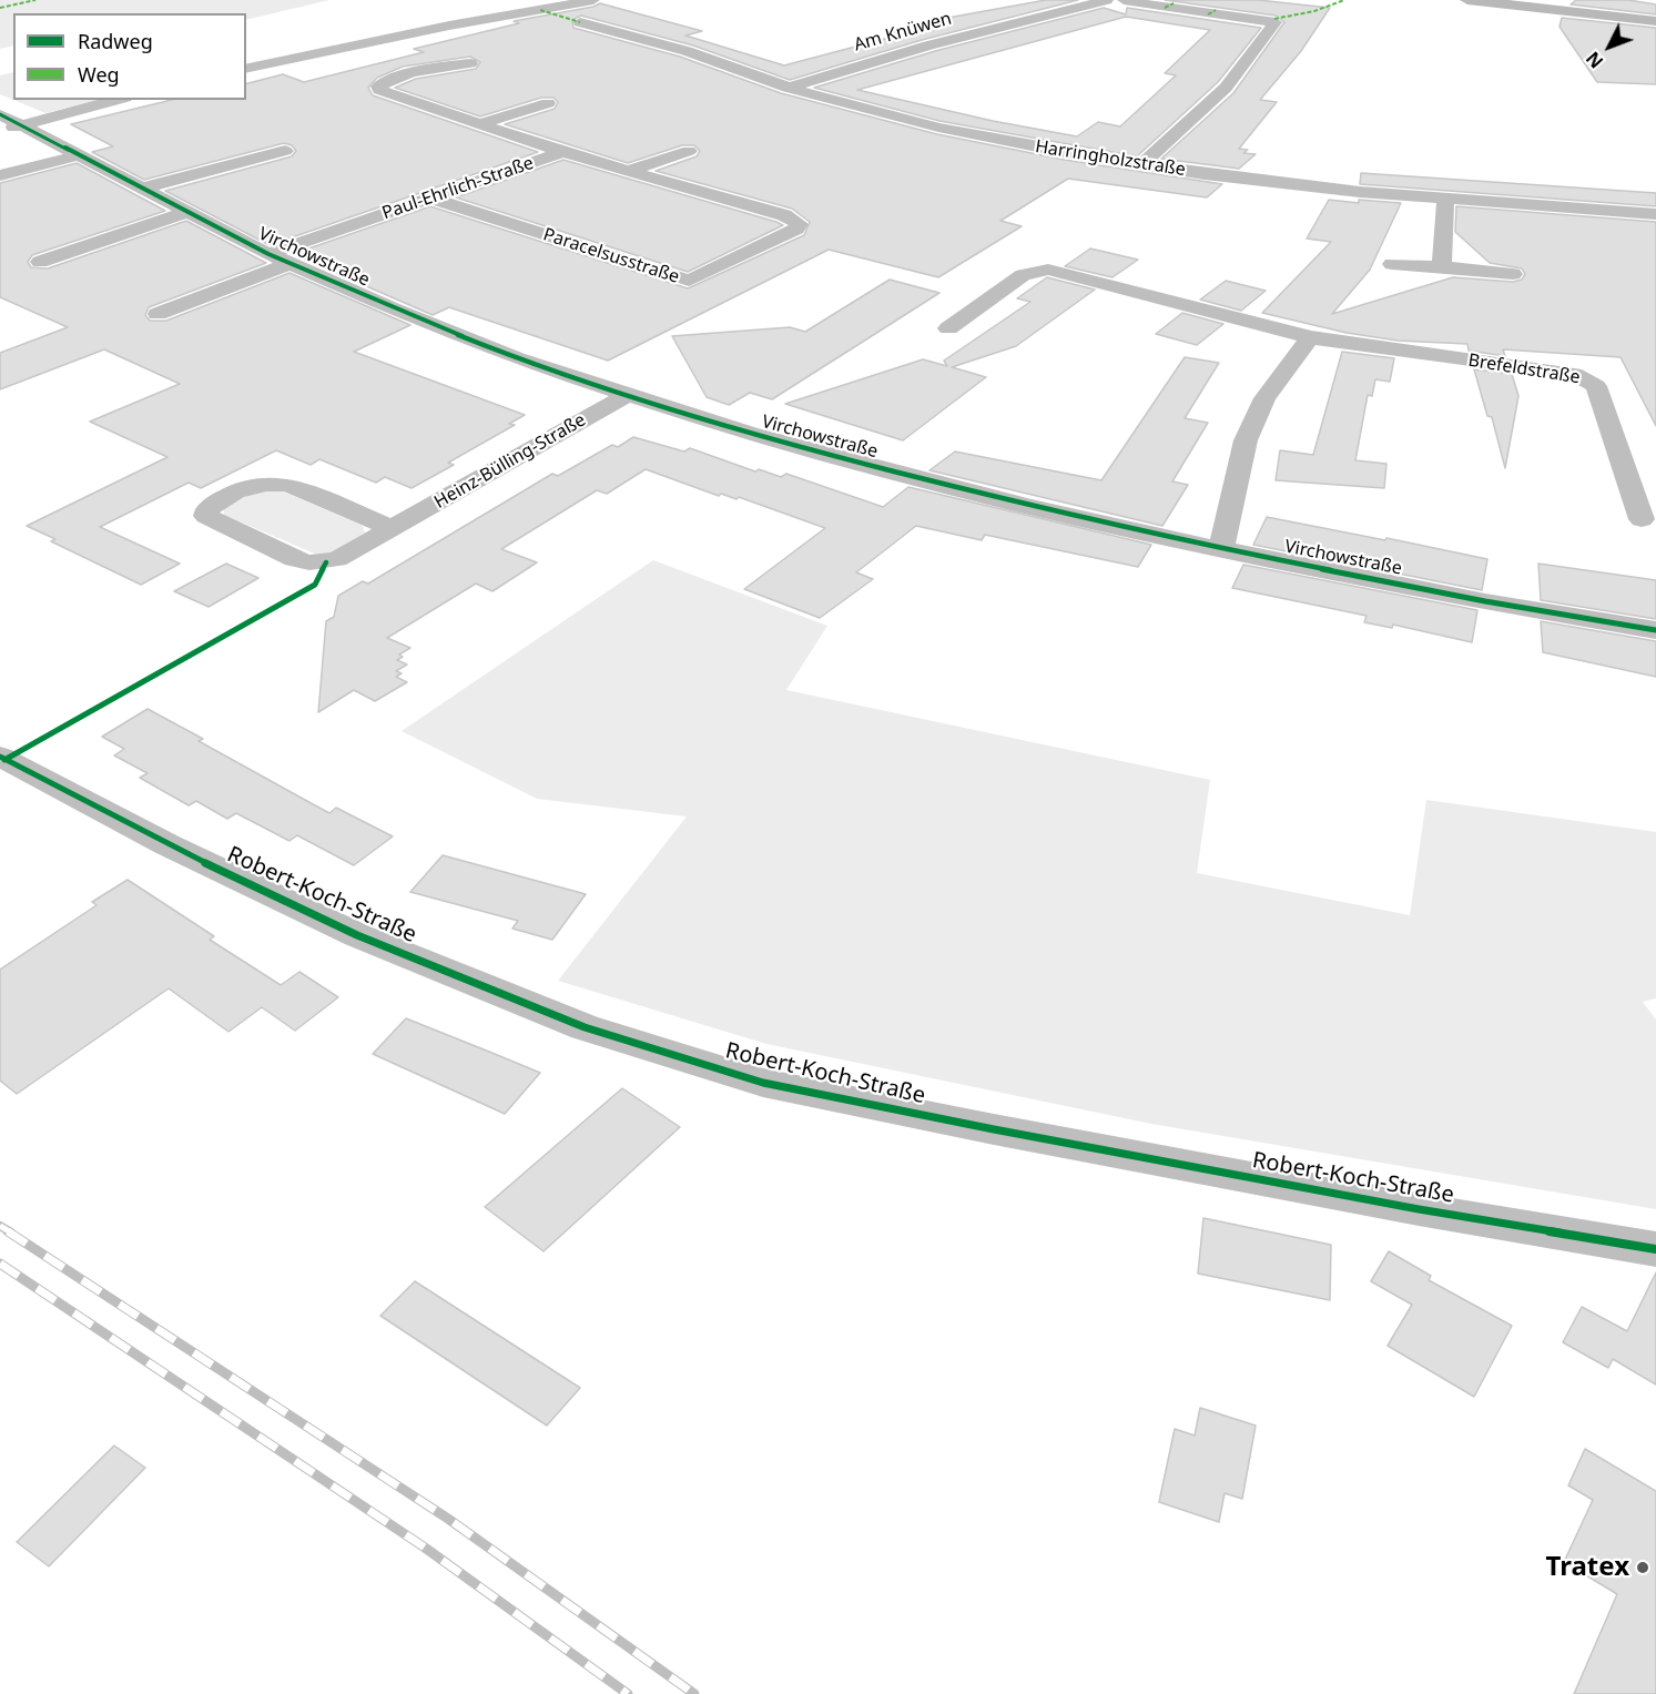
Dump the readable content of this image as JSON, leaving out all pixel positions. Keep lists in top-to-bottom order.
{
  "streets": {
    "street": [
      "Am Knüwen",
      "Harringholzstraße",
      "Paul-Ehrlich-Straße",
      "Paracelsusstraße",
      "Virchowstraße",
      "Brefeldstraße",
      "Heinz-Bülling-Straße",
      "Robert-Koch-Straße"
    ]
  },
  "crossings": [
    ["Am Knüwen", "Harringholzstraße"],
    ["Paul-Ehrlich-Straße", "Paracelsusstraße"],
    ["Paul-Ehrlich-Straße", "Virchowstraße"],
    ["Virchowstraße", "Heinz-Bülling-Straße"]
  ],
  "places": ["Tratex"],
  "legend": ["Radweg", "Weg"],
  "north": "bottom left"
}
